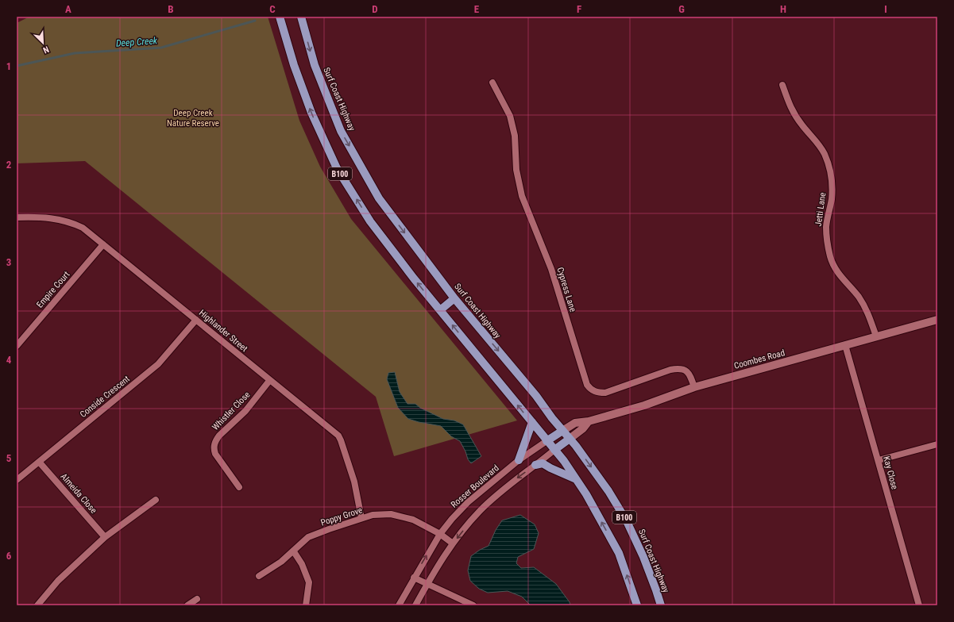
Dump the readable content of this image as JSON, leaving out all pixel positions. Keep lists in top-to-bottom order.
{
  "streets": {
    "main road": ["Surf Coast Highway", "B100"],
    "street": [
      "Jetti Lane",
      "Empire Court",
      "Cypress Lane",
      "Highlander Street",
      "Coombes Road",
      "Conside Crescent",
      "Whistler Close",
      "Kay Close",
      "Rosser Boulevard",
      "Almeida Close",
      "Poppy Grove"
    ]
  },
  "crossings": [
    ["Surf Coast Highway", "Coombes Road"],
    ["B100", "Rosser Boulevard"],
    ["Jetti Lane", "Coombes Road"],
    ["Empire Court", "Highlander Street"],
    ["Cypress Lane", "Coombes Road"],
    ["Highlander Street", "Conside Crescent"],
    ["Highlander Street", "Whistler Close"],
    ["Highlander Street", "Poppy Grove"],
    ["Coombes Road", "Kay Close"],
    ["Conside Crescent", "Almeida Close"],
    ["Rosser Boulevard", "Poppy Grove"]
  ],
  "water": ["Deep Creek"],
  "parks": ["Deep Creek Nature Reserve"],
  "north": "bottom right",
  "grid": {
    "columns": [
      "A",
      "B",
      "C",
      "D",
      "E",
      "F",
      "G",
      "H",
      "I"
    ],
    "rows": [
      "1",
      "2",
      "3",
      "4",
      "5",
      "6"
    ]
  }
}
